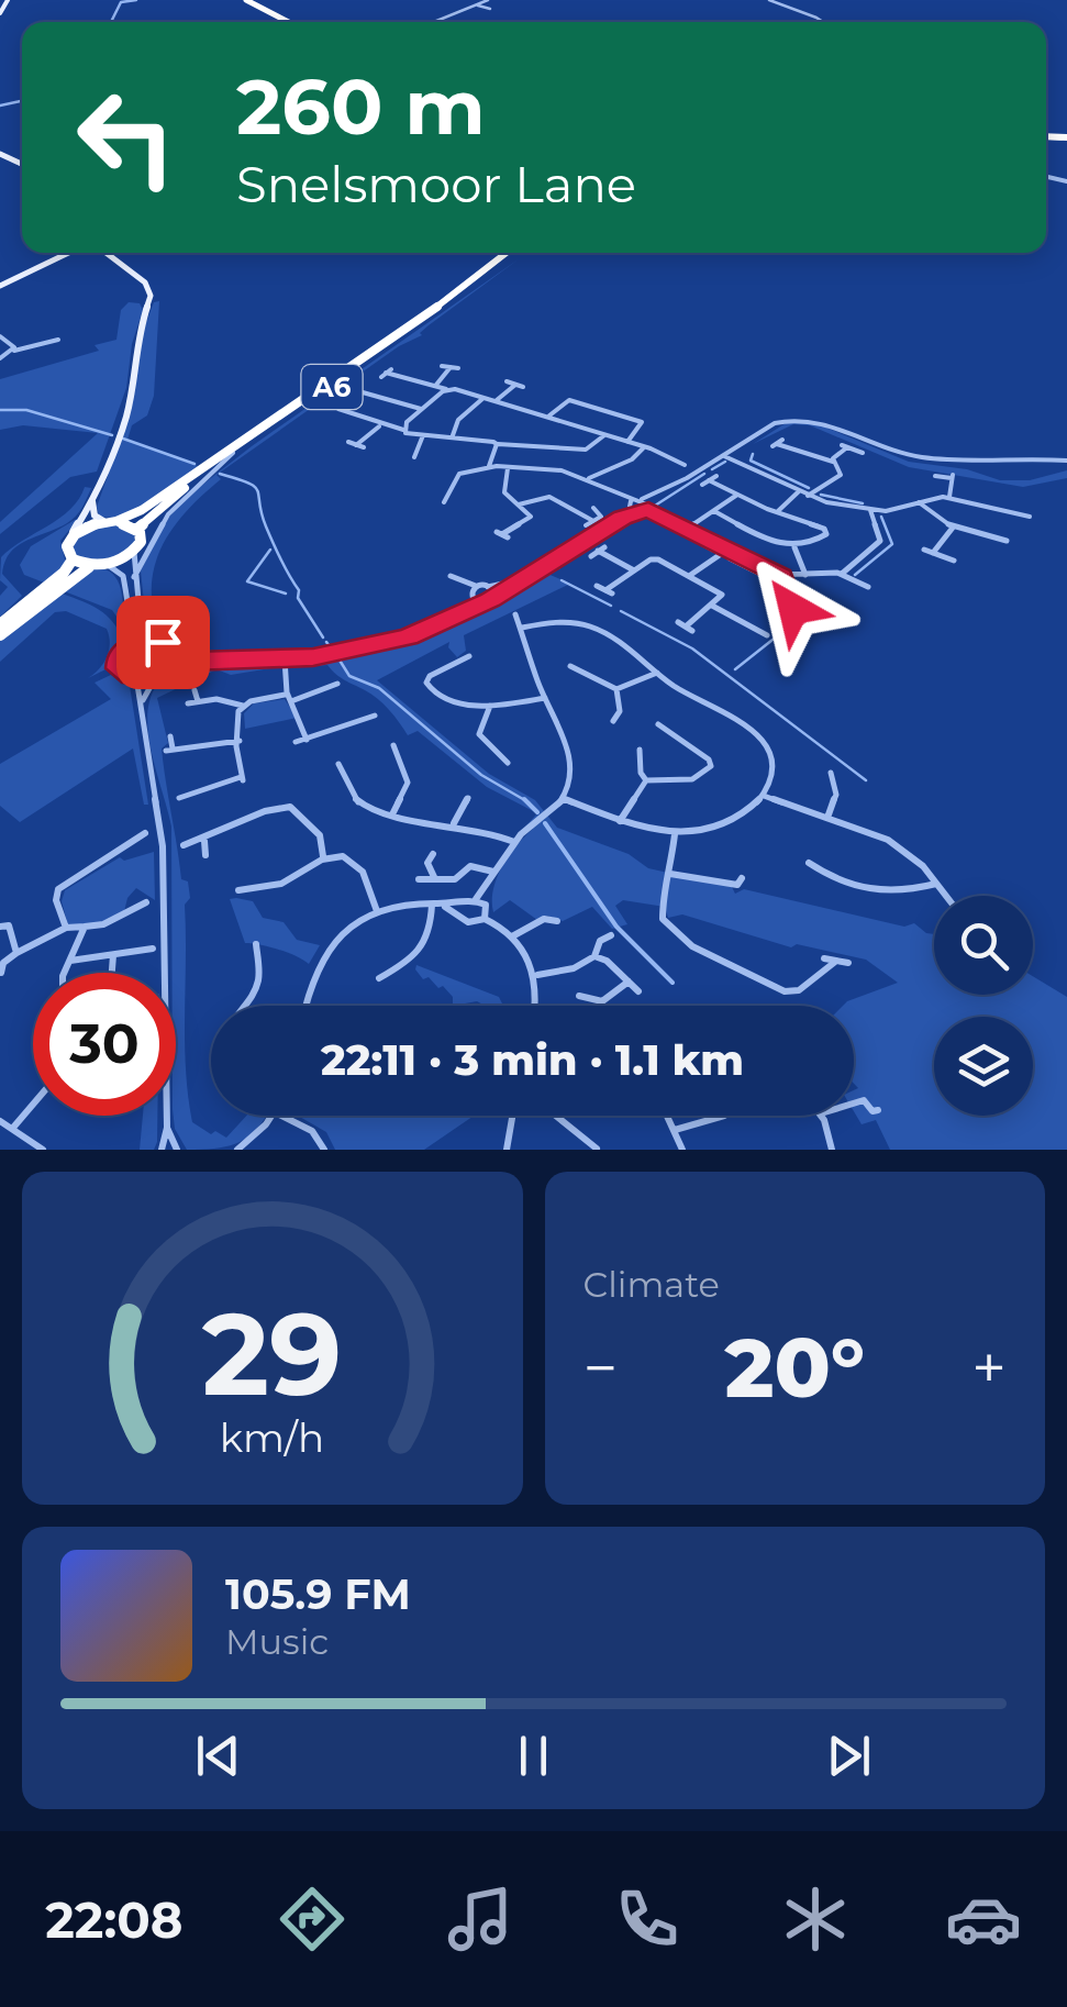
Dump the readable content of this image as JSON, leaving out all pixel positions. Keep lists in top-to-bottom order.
{
  "streets": {
    "highway": ["A6"]
  },
  "page": {
    "turn": ["260 m", "Snelsmoor Lane"],
    "limit": "30",
    "trip": "22:11 · 3 min · 1.1 km",
    "tile": "Climate",
    "heat": ["−", "20°", "+"],
    "song": ["105.9 FM", "Music"],
    "tabs": "22:08",
    "gauge": ["29", "km/h"]
  }
}
